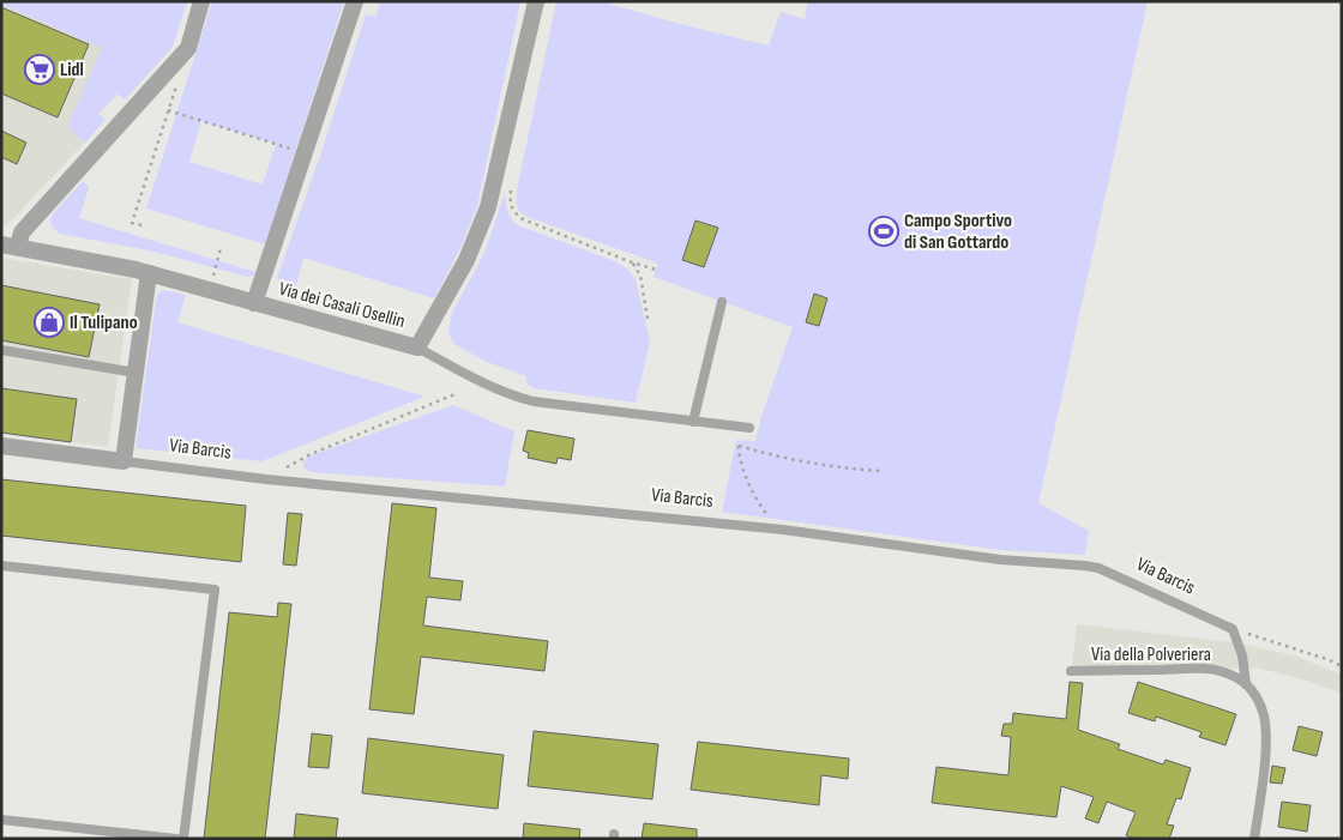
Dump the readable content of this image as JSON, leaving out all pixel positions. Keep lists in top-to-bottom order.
{
  "streets": {
    "street": ["Via dei Casali Osellin", "Via Barcis"],
    "lane": ["Via della Polveriera"]
  },
  "places": {
    "supermarket": ["Lidl"],
    "sports": ["Campo Sportivo di San Gottardo"],
    "shop": ["Il Tulipano"]
  }
}
